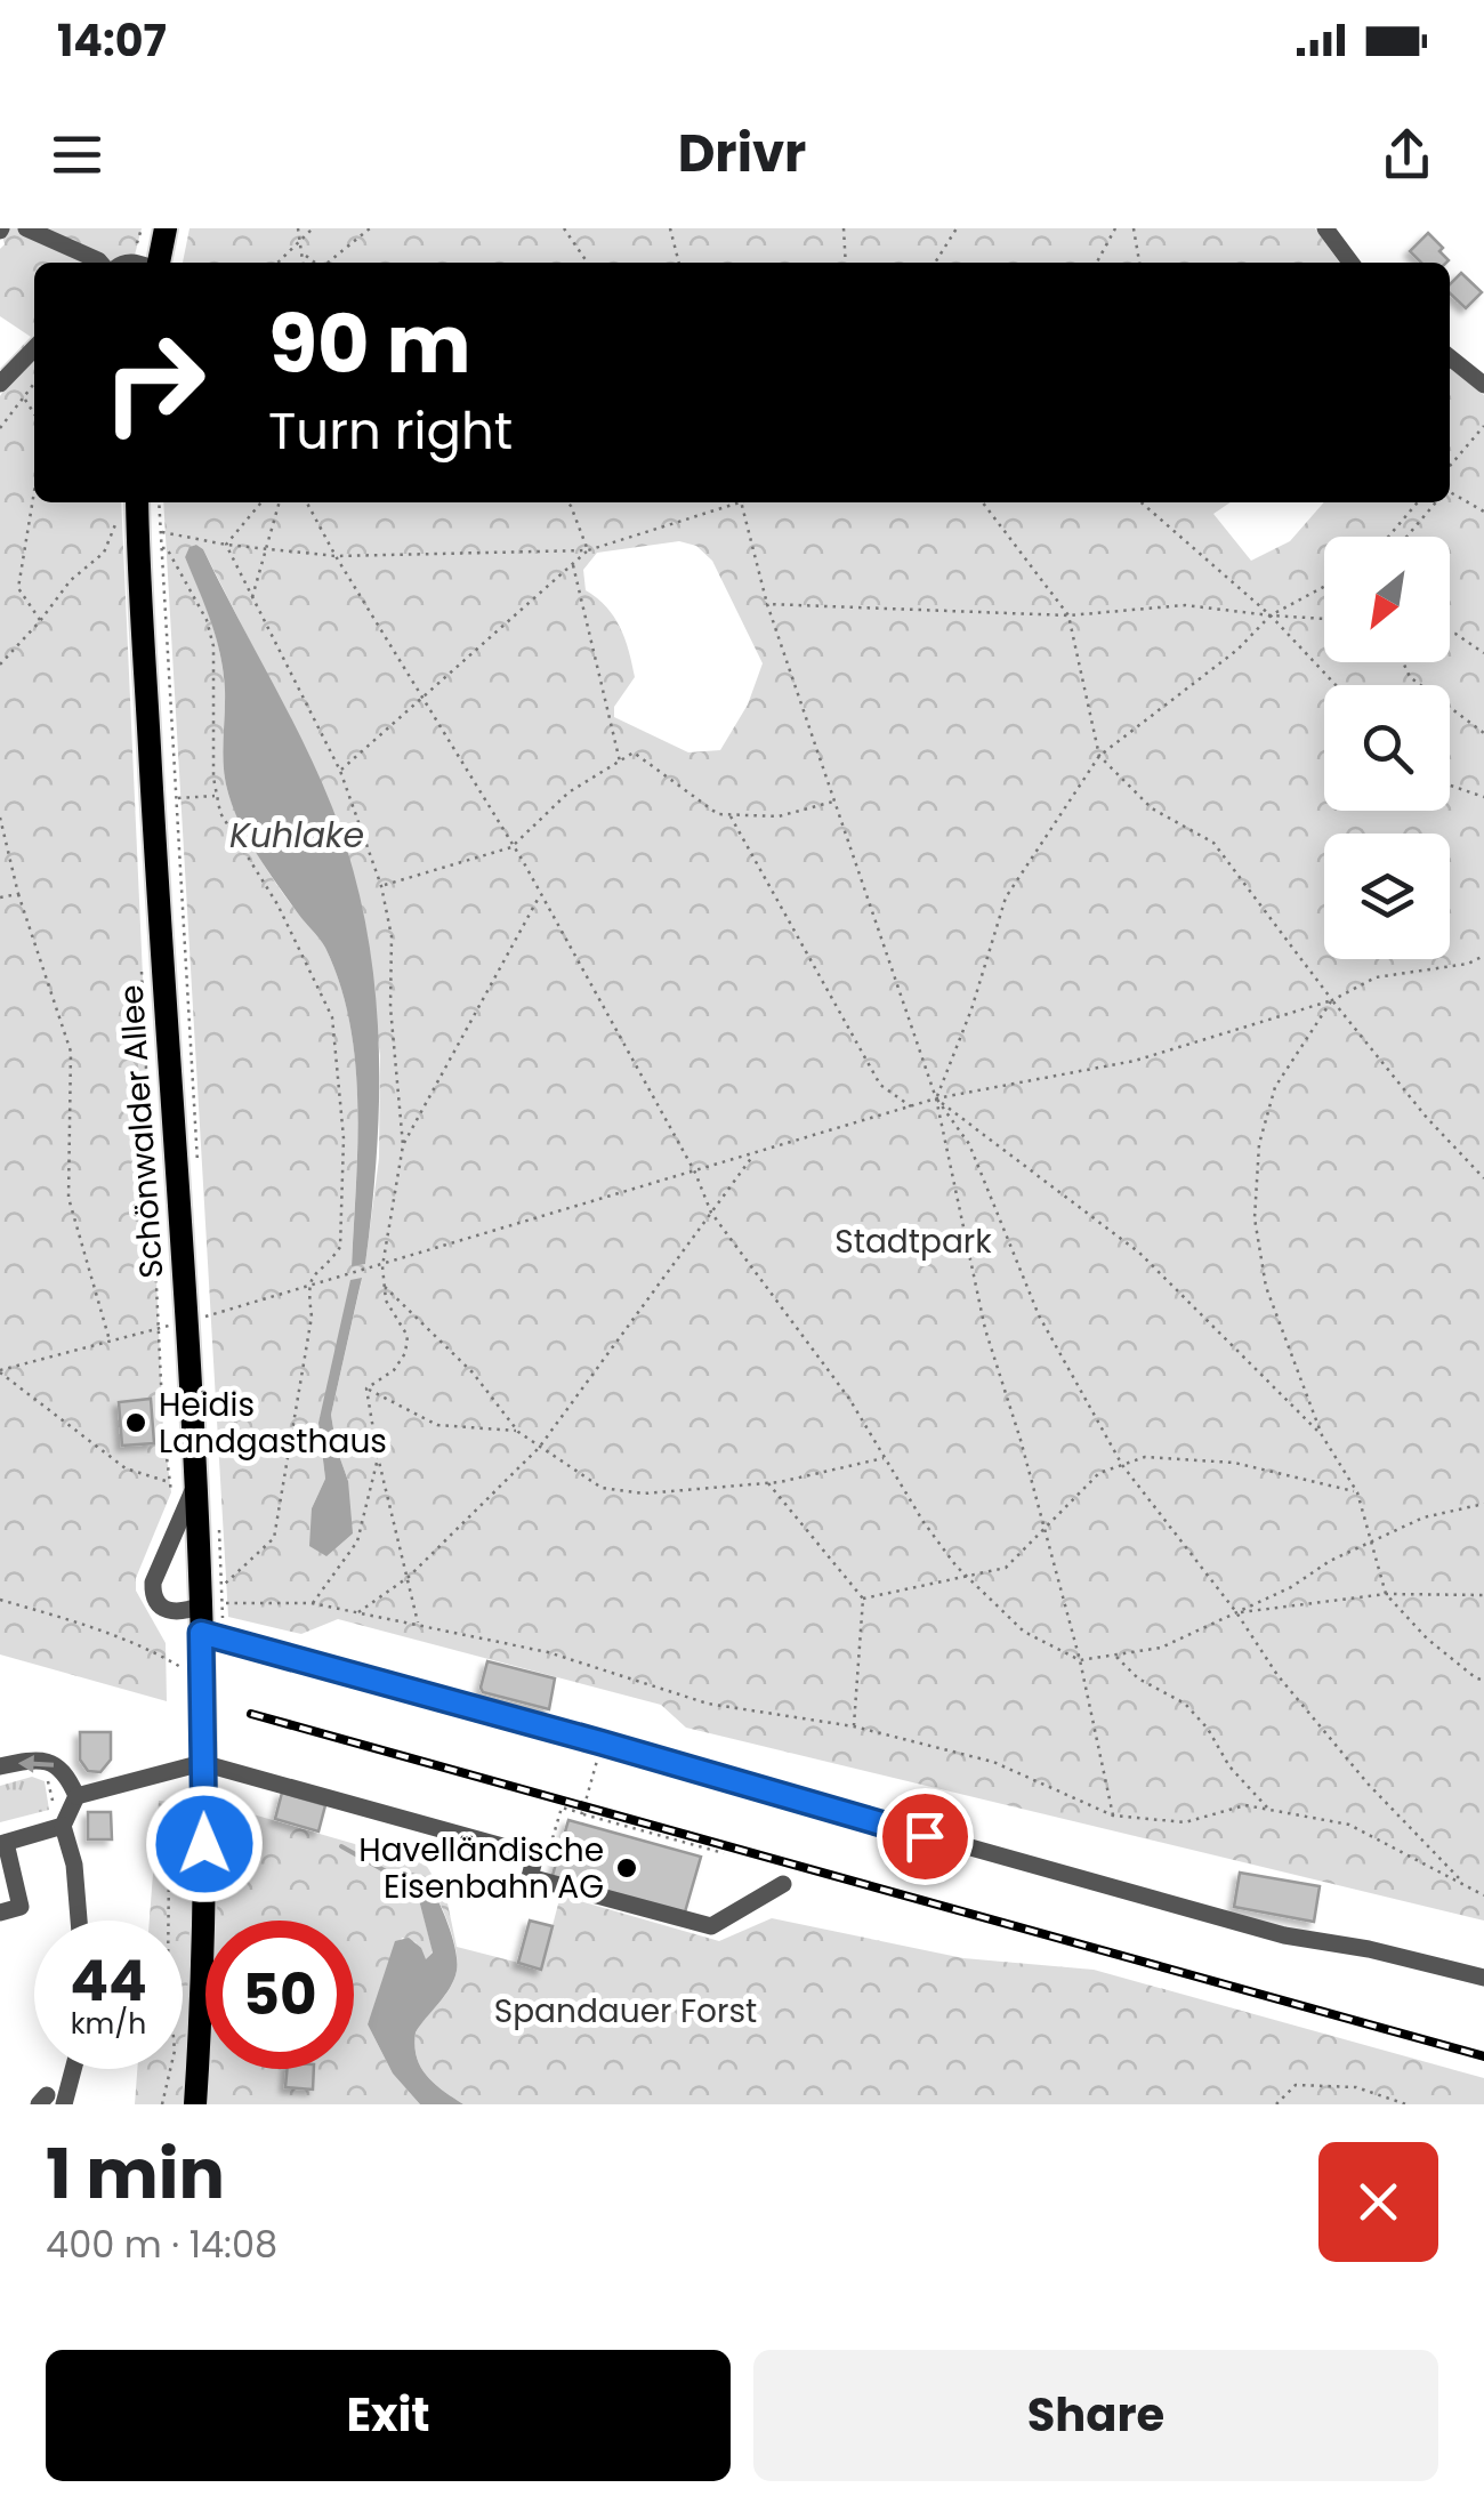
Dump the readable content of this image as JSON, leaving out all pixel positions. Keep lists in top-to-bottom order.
{
  "streets": {
    "main road": ["Schönwalder Allee"]
  },
  "water": ["Kuhlake"],
  "parks": ["Stadtpark", "Spandauer Forst"],
  "places": ["Heidis Landgasthaus", "Havelländische Eisenbahn AG"],
  "north": "bottom left",
  "page": {
    "status": "14:07",
    "header": "Drivr",
    "turn": ["90 m", "Turn right"],
    "speed": "44 km/h",
    "limit": "50",
    "heading": ["1 min", "400 m · 14:08"],
    "buttons": ["Exit", "Share"]
  }
}
